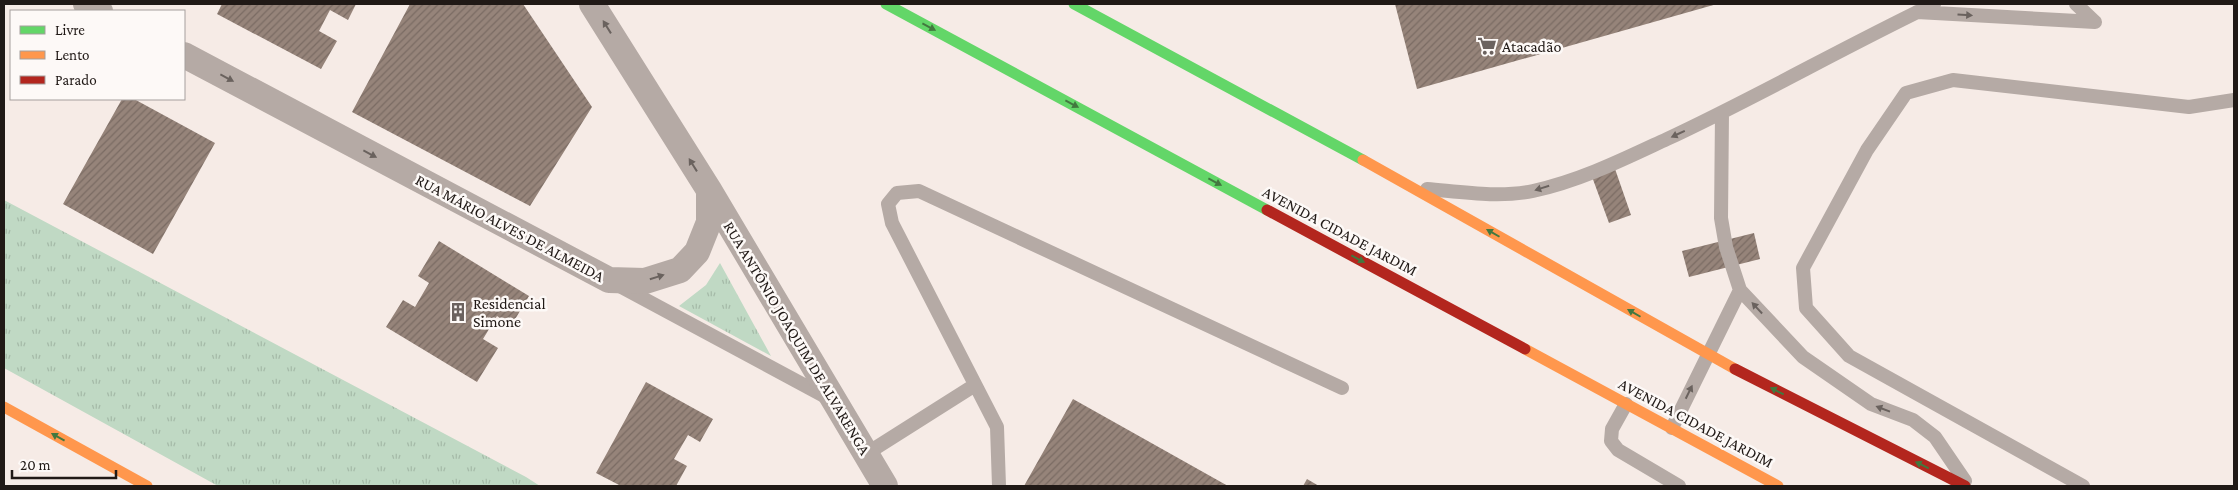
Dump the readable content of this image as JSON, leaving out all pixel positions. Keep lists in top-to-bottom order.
{
  "streets": {
    "main road": ["AVENIDA CIDADE JARDIM"],
    "street": ["RUA MÁRIO ALVES DE ALMEIDA", "RUA ANTÔNIO JOAQUIM DE ALVARENGA"]
  },
  "crossings": [
    ["RUA MÁRIO ALVES DE ALMEIDA", "RUA ANTÔNIO JOAQUIM DE ALVARENGA"]
  ],
  "one_way": ["RUA MÁRIO ALVES DE ALMEIDA"],
  "places": {
    "supermarket": ["Atacadão"],
    "building": ["Residencial Simone"]
  },
  "legend": ["Livre", "Lento", "Parado"],
  "scale_bar": "20 m"
}
